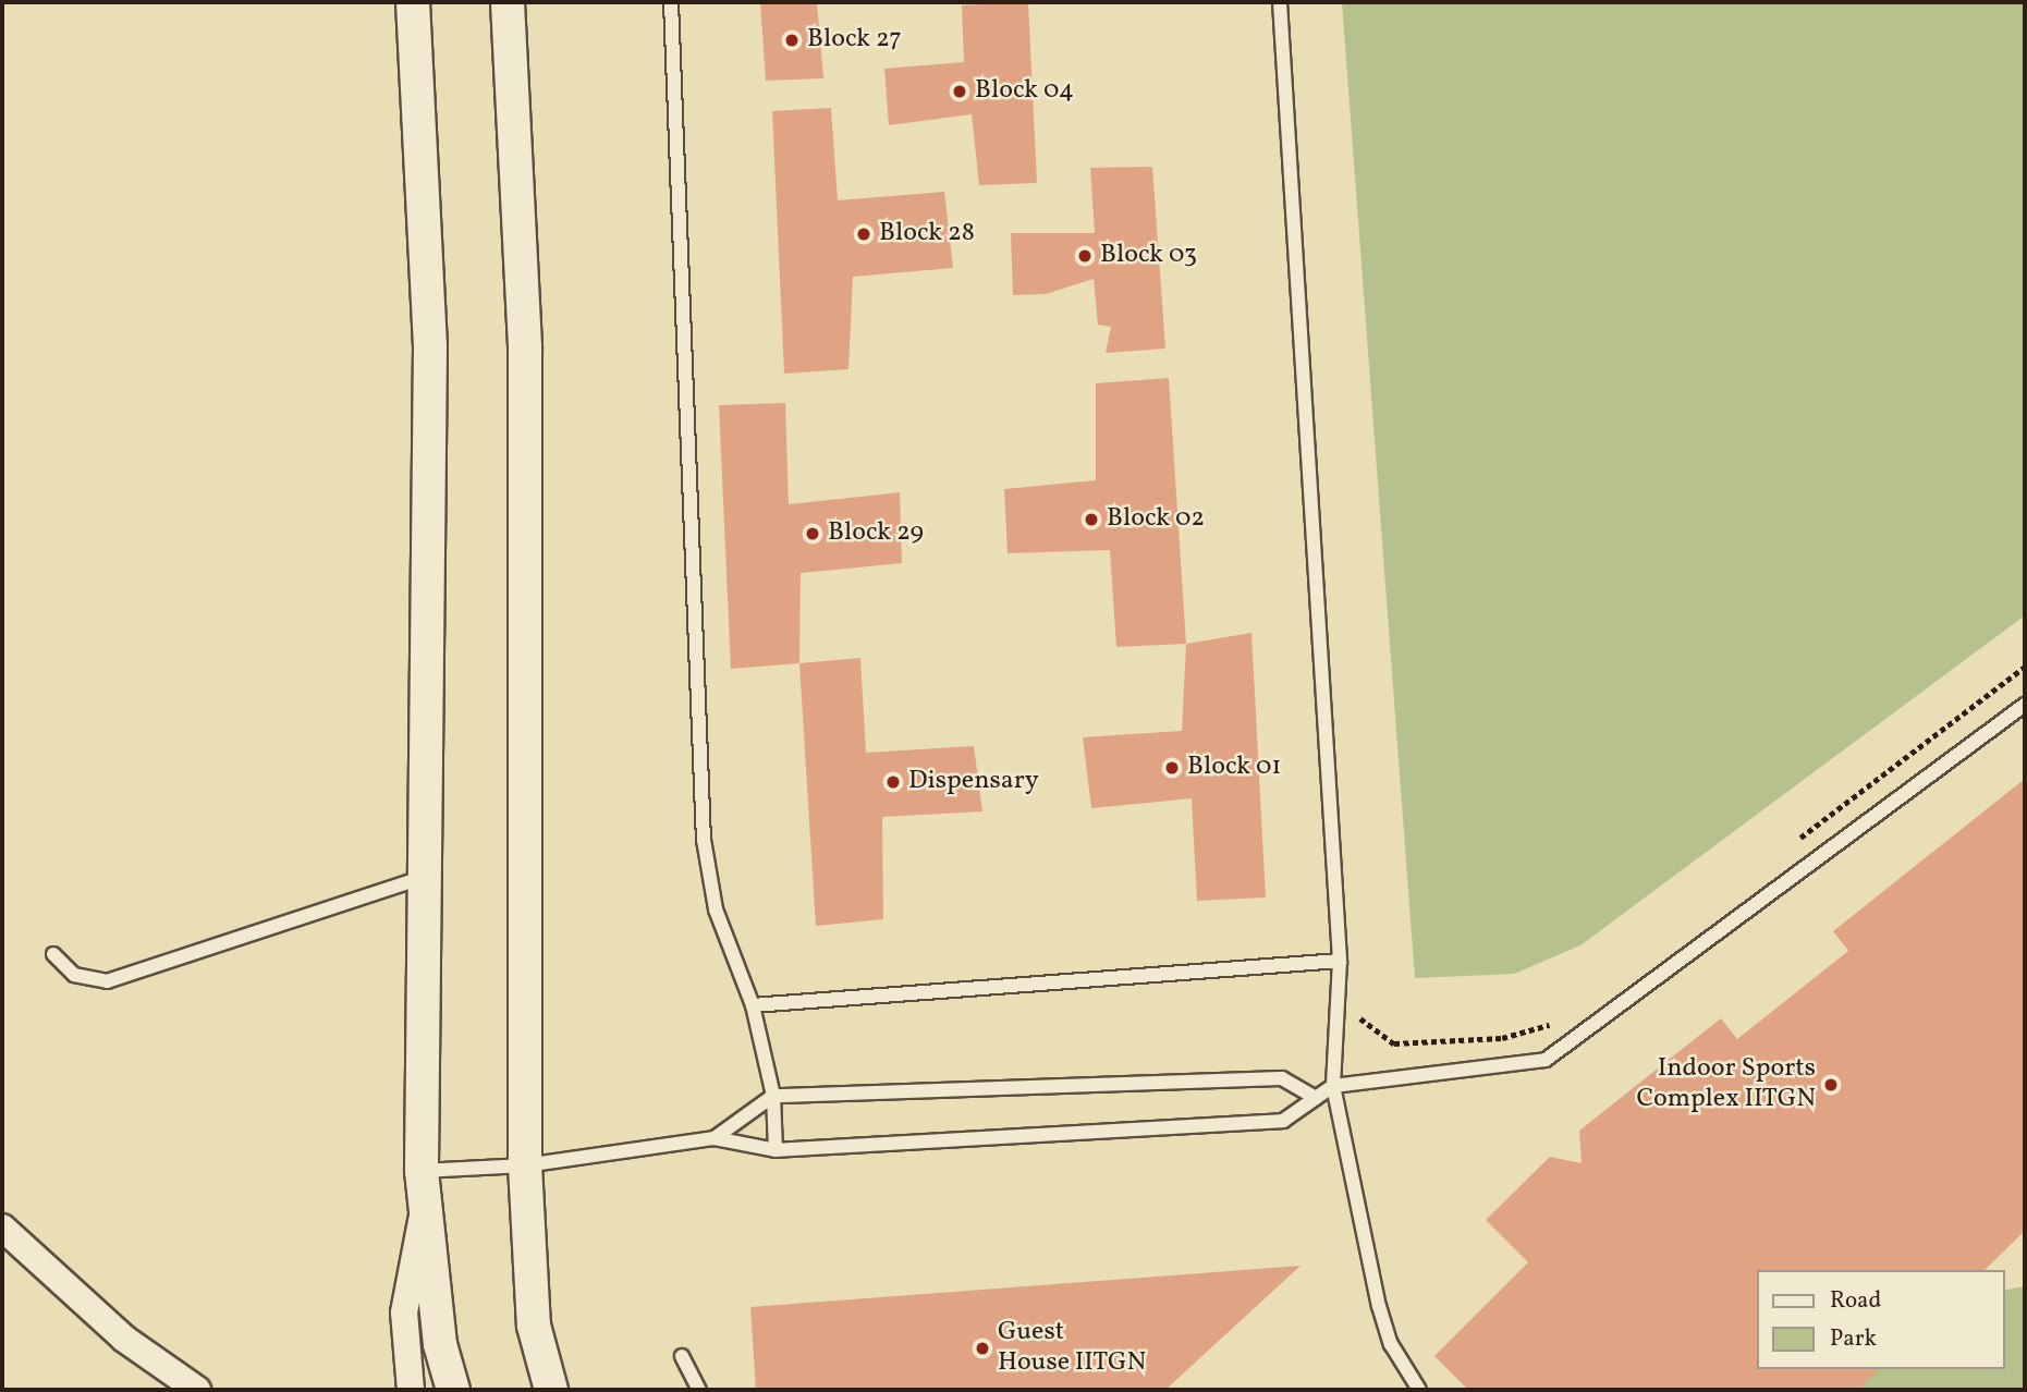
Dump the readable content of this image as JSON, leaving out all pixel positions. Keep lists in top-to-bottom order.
{
  "places": [
    "Block 27",
    "Block 04",
    "Block 28",
    "Block 03",
    "Block 02",
    "Block 29",
    "Block 01",
    "Dispensary",
    "Indoor Sports Complex IITGN",
    "Guest House IITGN"
  ],
  "legend": ["Road", "Park"]
}
